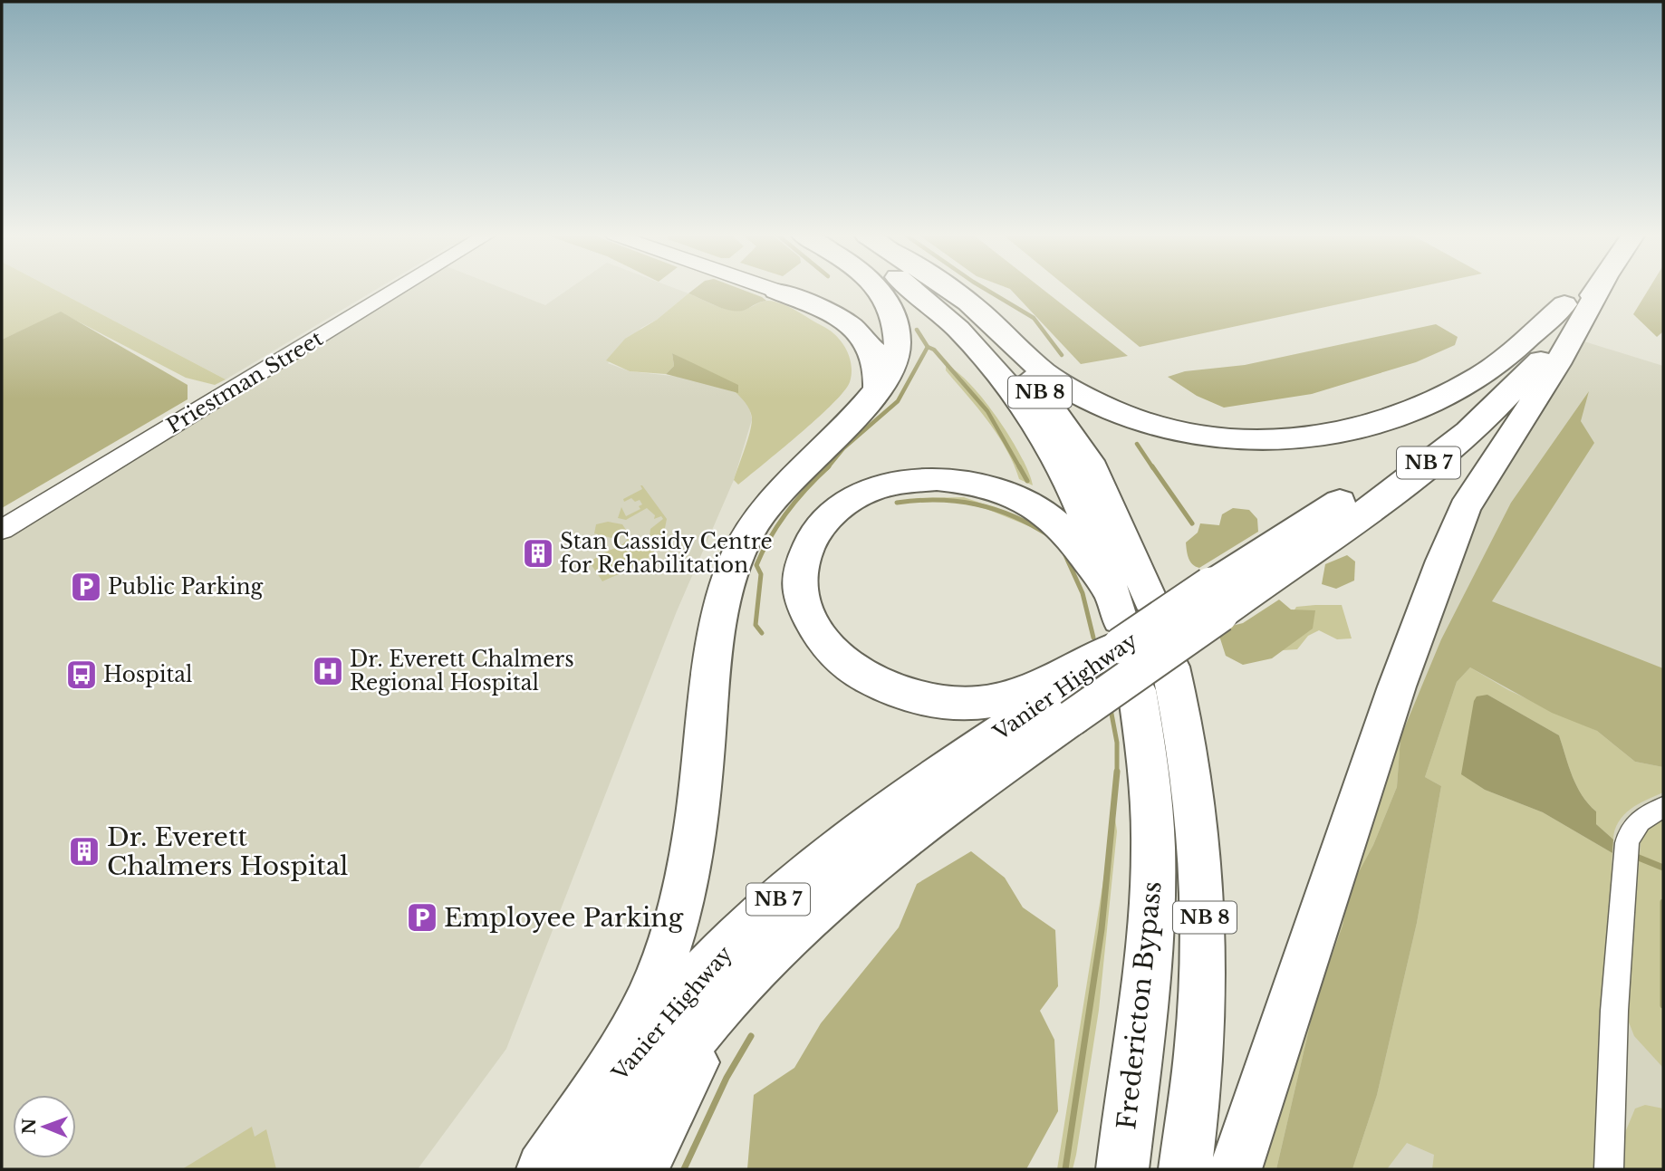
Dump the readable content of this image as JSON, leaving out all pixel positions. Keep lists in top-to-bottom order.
{
  "streets": {
    "highway": [
      "NB 8",
      "NB 7",
      "Vanier Highway",
      "Fredericton Bypass"
    ],
    "street": ["Priestman Street"]
  },
  "crossings": [
    ["NB 8", "Vanier Highway"]
  ],
  "places": {
    "building": ["Stan Cassidy Centre for Rehabilitation", "Dr. Everett Chalmers Hospital"],
    "parking": ["Public Parking", "Employee Parking"],
    "hospital": ["Dr. Everett Chalmers Regional Hospital"],
    "bus stop": ["Hospital"]
  },
  "north": "left"
}
